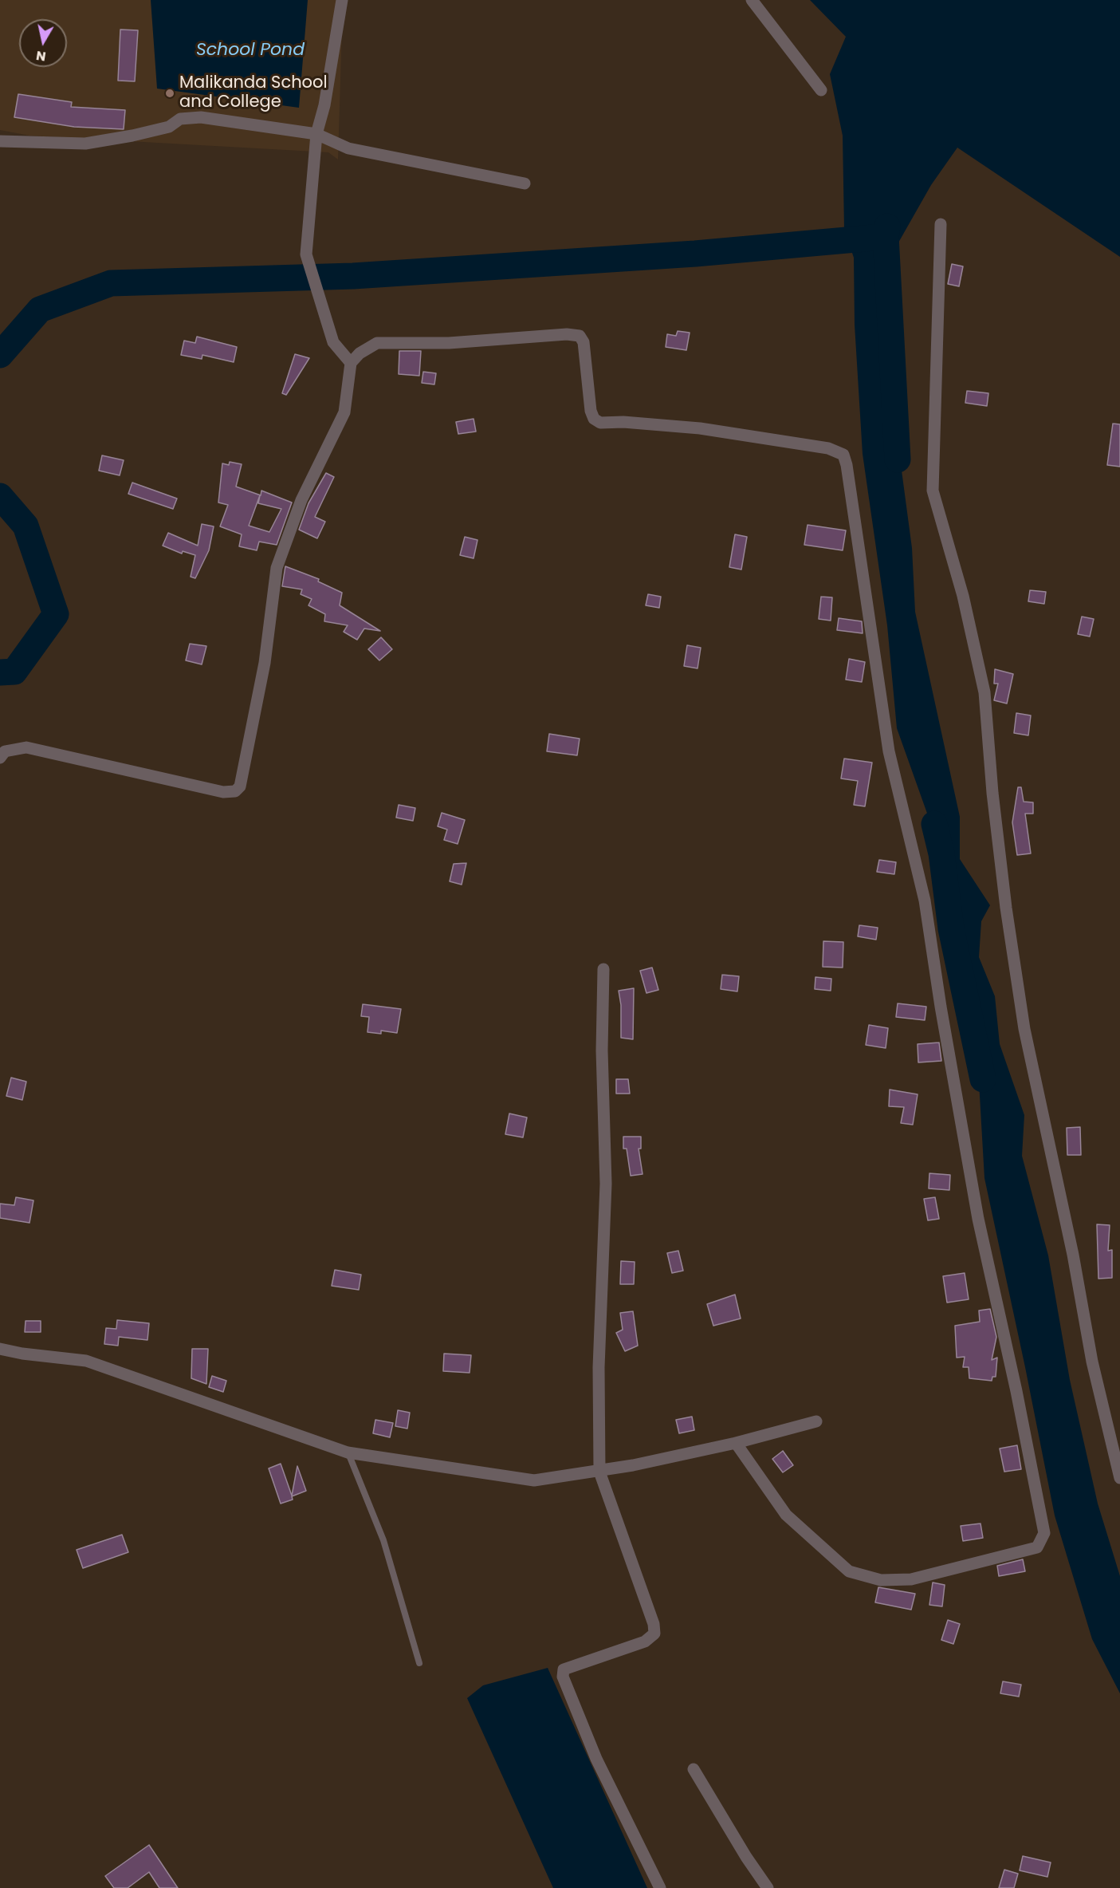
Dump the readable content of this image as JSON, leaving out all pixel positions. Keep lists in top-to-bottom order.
{
  "water": ["School Pond"],
  "places": ["Malikanda School and College"],
  "north": "bottom"
}
